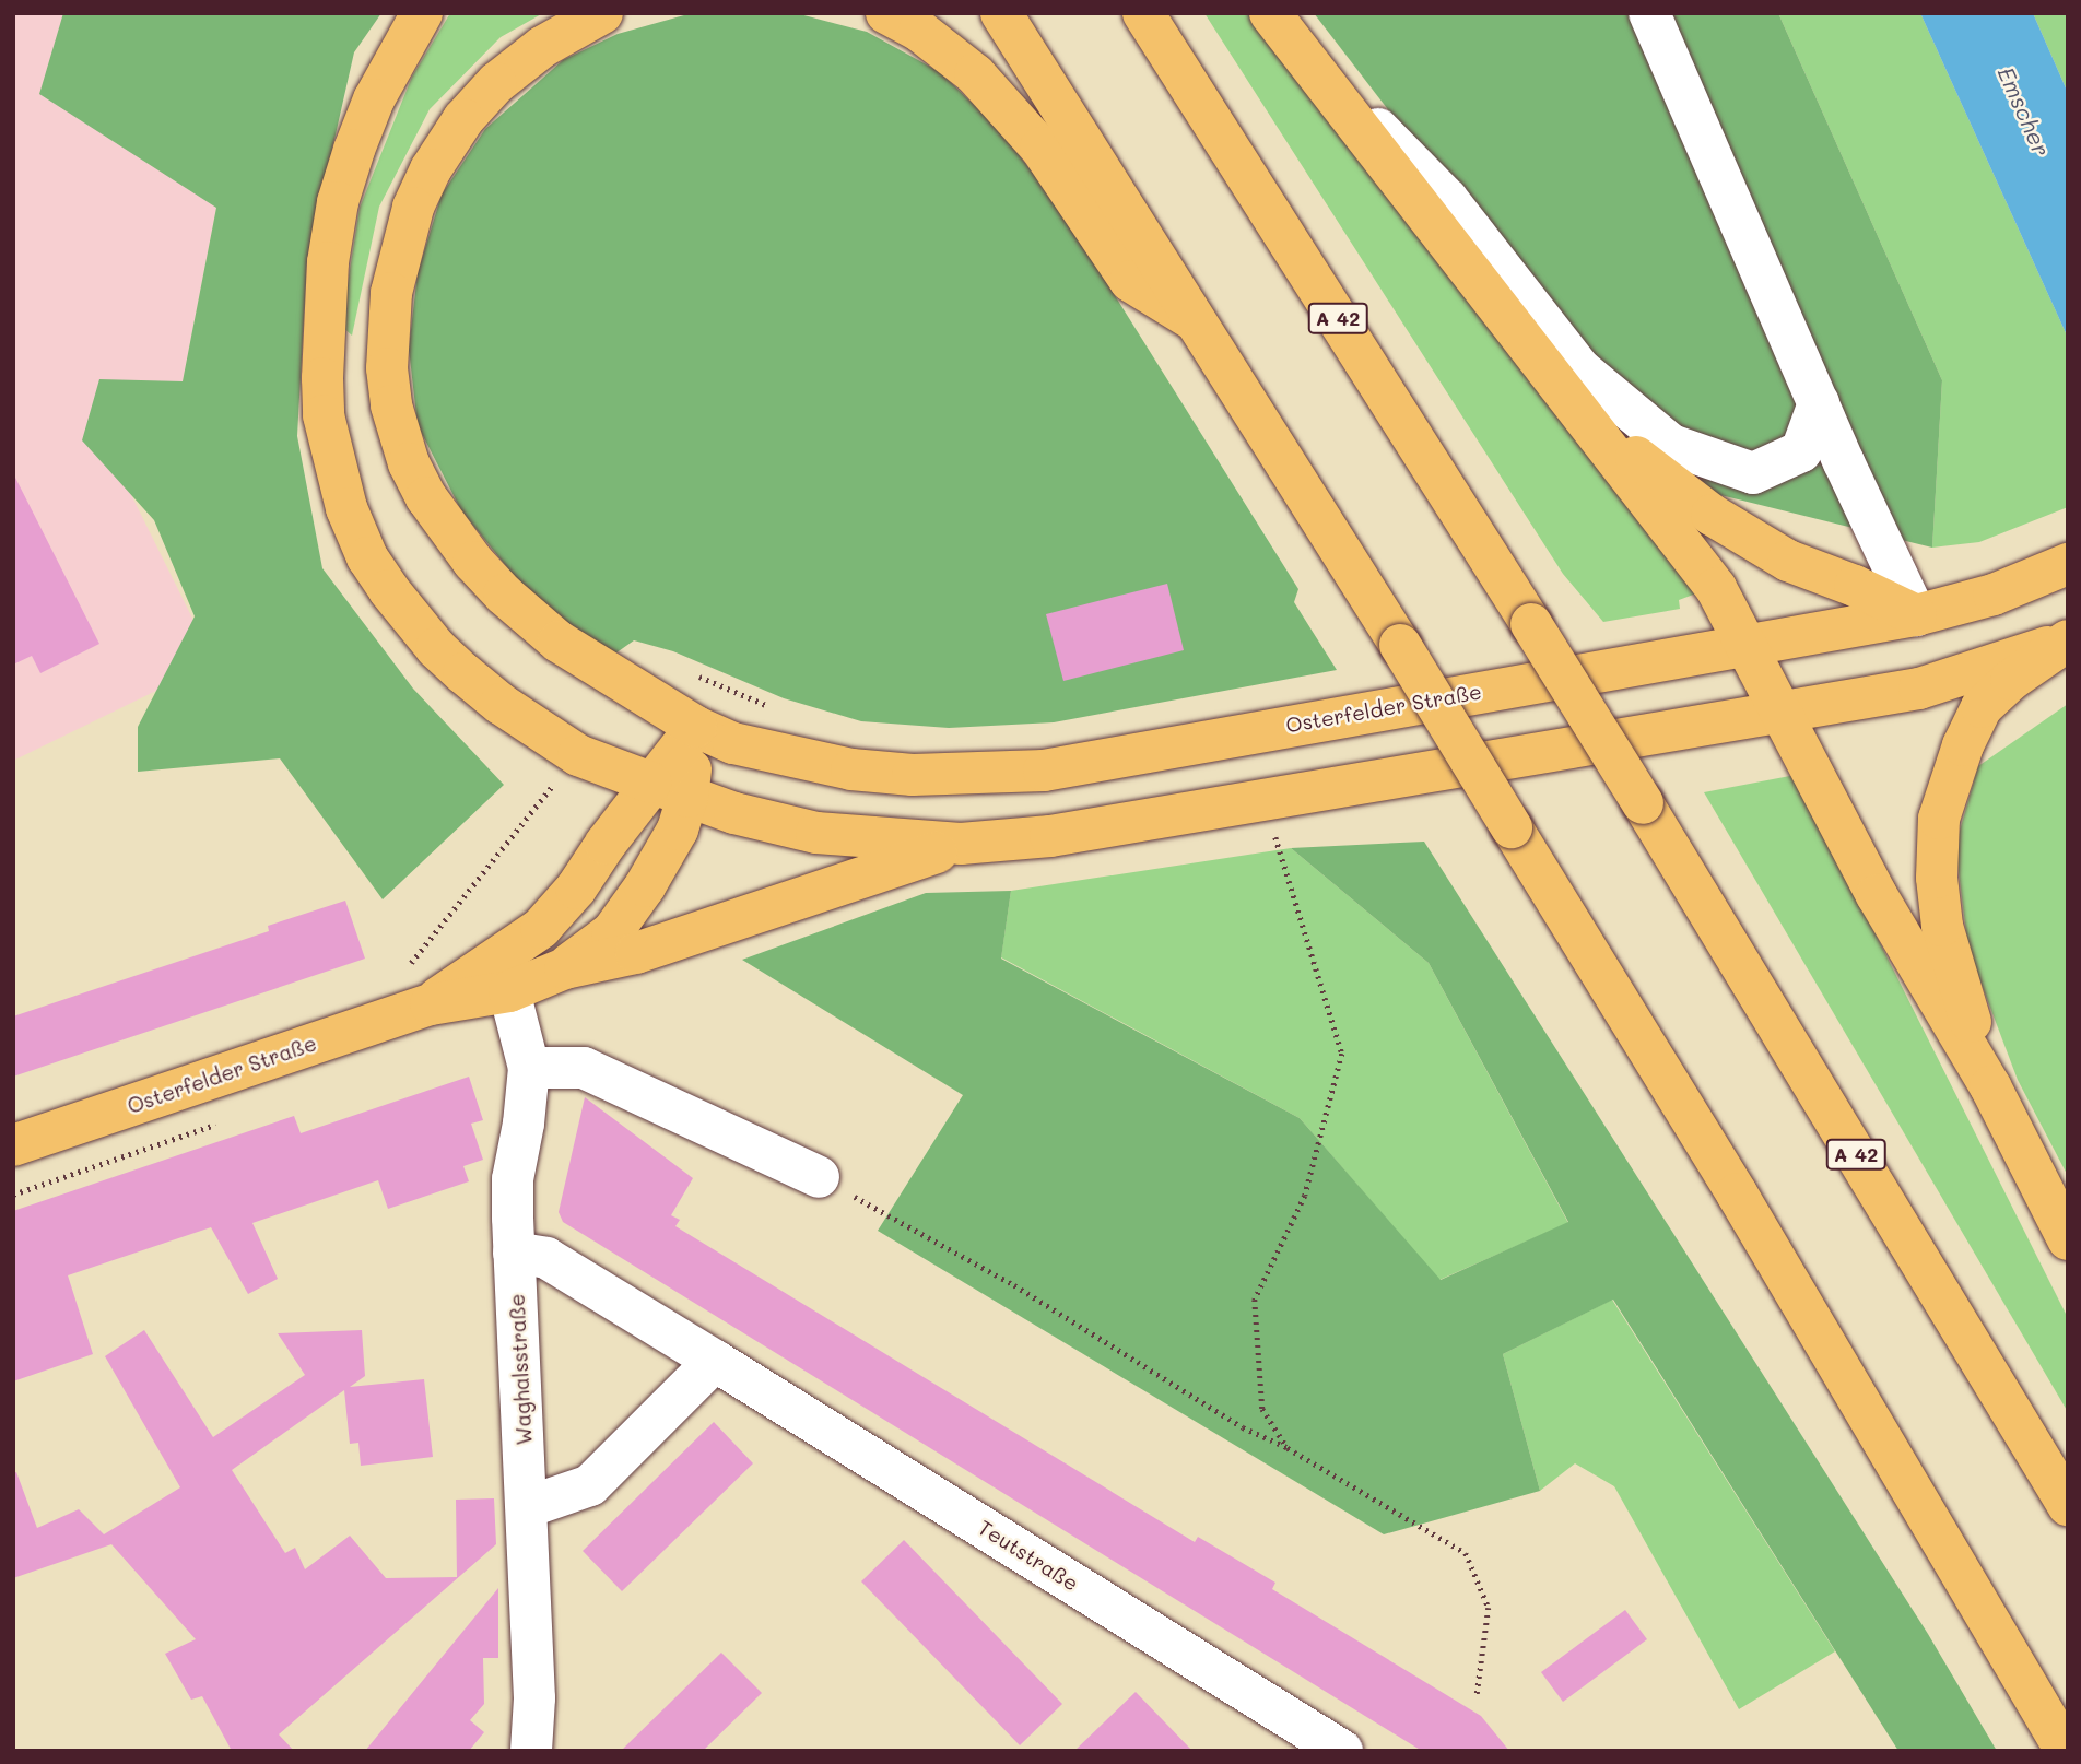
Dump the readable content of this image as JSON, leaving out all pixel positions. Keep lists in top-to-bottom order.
{
  "streets": {
    "main road": ["A 42", "Osterfelder Straße"],
    "street": ["Waghalsstraße", "Teutstraße"]
  },
  "crossings": [
    ["Osterfelder Straße", "Waghalsstraße"],
    ["Waghalsstraße", "Teutstraße"]
  ],
  "water": ["Emscher"]
}
